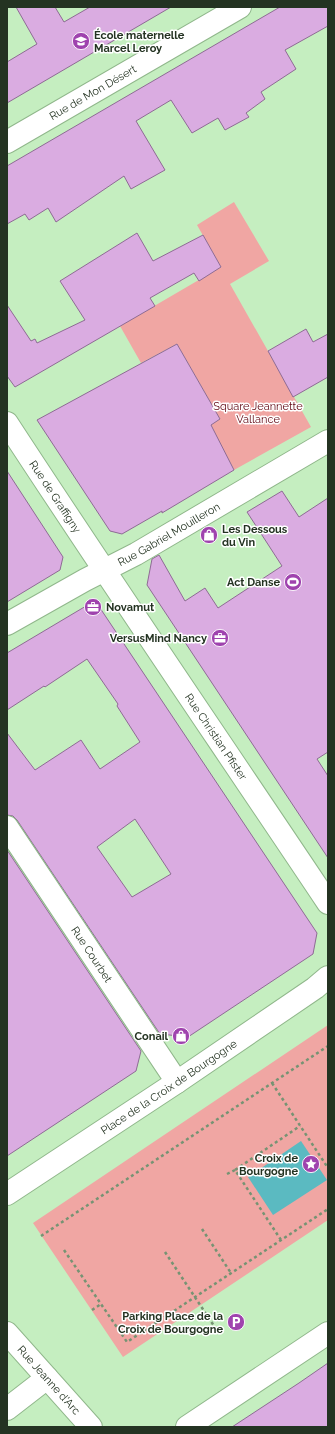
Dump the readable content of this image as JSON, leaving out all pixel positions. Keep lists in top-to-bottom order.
{
  "streets": {
    "street": [
      "Rue de Mon Désert",
      "Rue de Graffigny",
      "Rue Gabriel Mouilleron",
      "Rue Christian Pfister",
      "Rue Courbet",
      "Place de la Croix de Bourgogne",
      "Rue Jeanne d'Arc"
    ]
  },
  "crossings": [
    ["Rue de Graffigny", "Rue Gabriel Mouilleron"],
    ["Rue de Graffigny", "Rue Christian Pfister"],
    ["Rue Gabriel Mouilleron", "Rue Christian Pfister"],
    ["Rue Courbet", "Place de la Croix de Bourgogne"]
  ],
  "parks": ["Square Jeannette Vallance"],
  "places": {
    "school or university": ["École maternelle Marcel Leroy"],
    "shop": ["Les Dessous du Vin", "Conail"],
    "sports": ["Act Danse"],
    "office": ["Novamut", "VersusMind Nancy"],
    "place": ["Croix de Bourgogne"],
    "parking": ["Parking Place de la Croix de Bourgogne"]
  }
}
